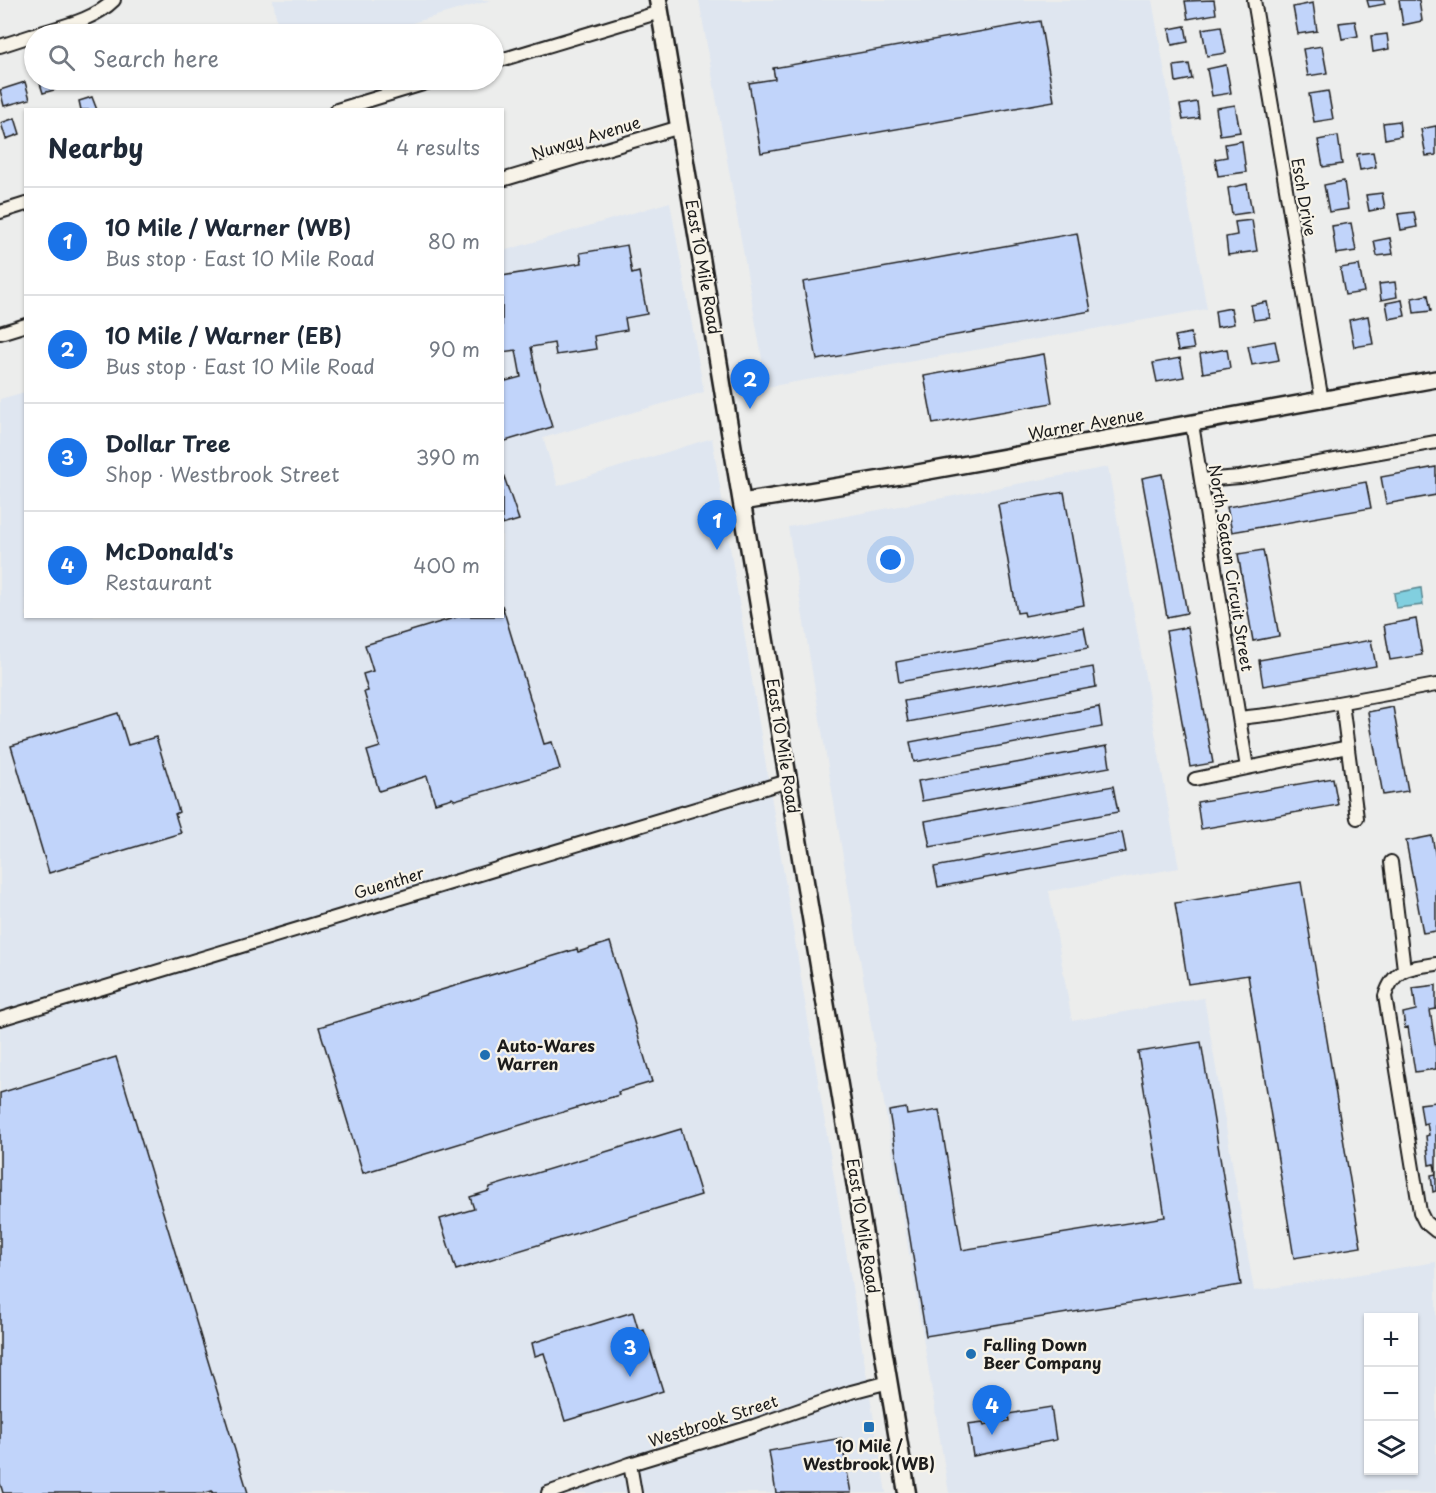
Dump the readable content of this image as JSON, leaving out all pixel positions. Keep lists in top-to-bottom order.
{
  "streets": {
    "main road": ["East 10 Mile Road"],
    "street": [
      "Nuway Avenue",
      "Esch Drive",
      "Warner Avenue",
      "North Seaton Circuit Street",
      "Guenther",
      "Westbrook Street"
    ]
  },
  "crossings": [
    ["Nuway Avenue", "East 10 Mile Road"],
    ["Esch Drive", "Warner Avenue"],
    ["East 10 Mile Road", "Warner Avenue"],
    ["East 10 Mile Road", "Guenther"],
    ["East 10 Mile Road", "Westbrook Street"],
    ["Warner Avenue", "North Seaton Circuit Street"]
  ],
  "places": {
    "other": ["Auto-Wares Warren", "Falling Down Beer Company"],
    "transit": ["10 Mile / Westbrook (WB)"]
  },
  "page": {
    "search": "Search here",
    "heading": ["Nearby", "4 results"],
    "list": [
      {
        "mark": "1",
        "name": "10 Mile / Warner (WB)",
        "note": "Bus stop · East 10 Mile Road",
        "value": "80 m"
      },
      {
        "mark": "2",
        "name": "10 Mile / Warner (EB)",
        "note": "Bus stop · East 10 Mile Road",
        "value": "90 m"
      },
      {
        "mark": "3",
        "name": "Dollar Tree",
        "note": "Shop · Westbrook Street",
        "value": "390 m"
      },
      {
        "mark": "4",
        "name": "McDonald's",
        "note": "Restaurant",
        "value": "400 m"
      }
    ],
    "pins": [
      "2",
      "1",
      "3",
      "4"
    ],
    "map_buttons": ["+", "−"]
  }
}
